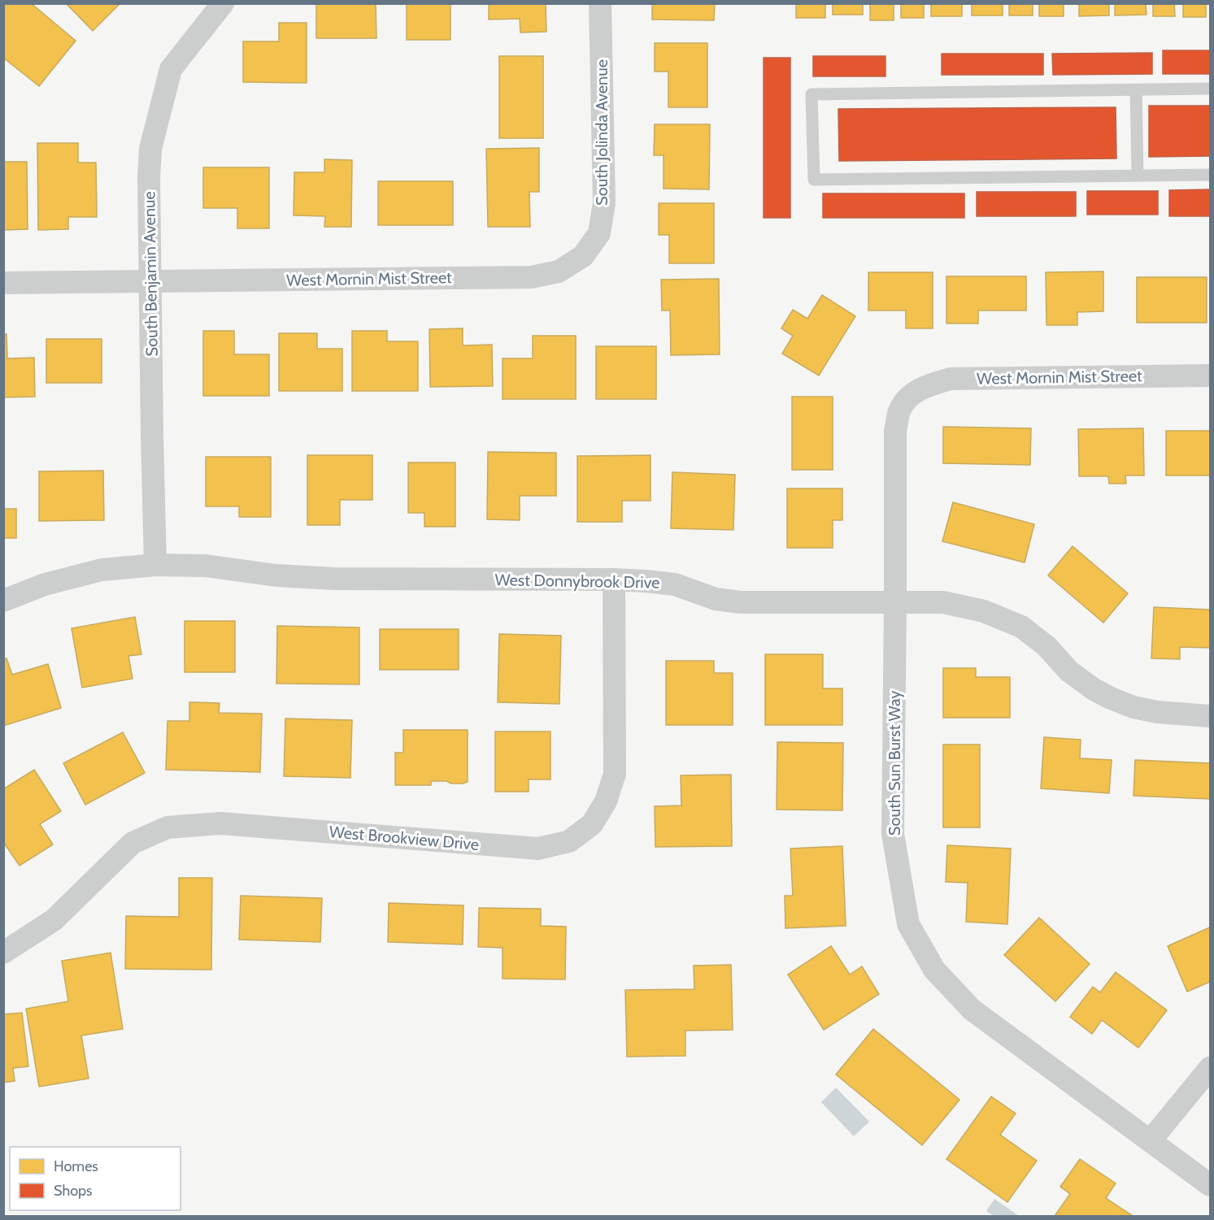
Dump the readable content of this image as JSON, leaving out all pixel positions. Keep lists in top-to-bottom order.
{
  "streets": {
    "street": [
      "South Jolinda Avenue",
      "South Benjamin Avenue",
      "West Mornin Mist Street",
      "West Donnybrook Drive",
      "South Sun Burst Way",
      "West Brookview Drive"
    ]
  },
  "crossings": [
    ["South Jolinda Avenue", "West Mornin Mist Street"],
    ["South Benjamin Avenue", "West Mornin Mist Street"],
    ["South Benjamin Avenue", "West Donnybrook Drive"],
    ["West Mornin Mist Street", "South Sun Burst Way"],
    ["West Donnybrook Drive", "South Sun Burst Way"],
    ["West Donnybrook Drive", "West Brookview Drive"]
  ],
  "legend": ["Homes", "Shops"]
}
